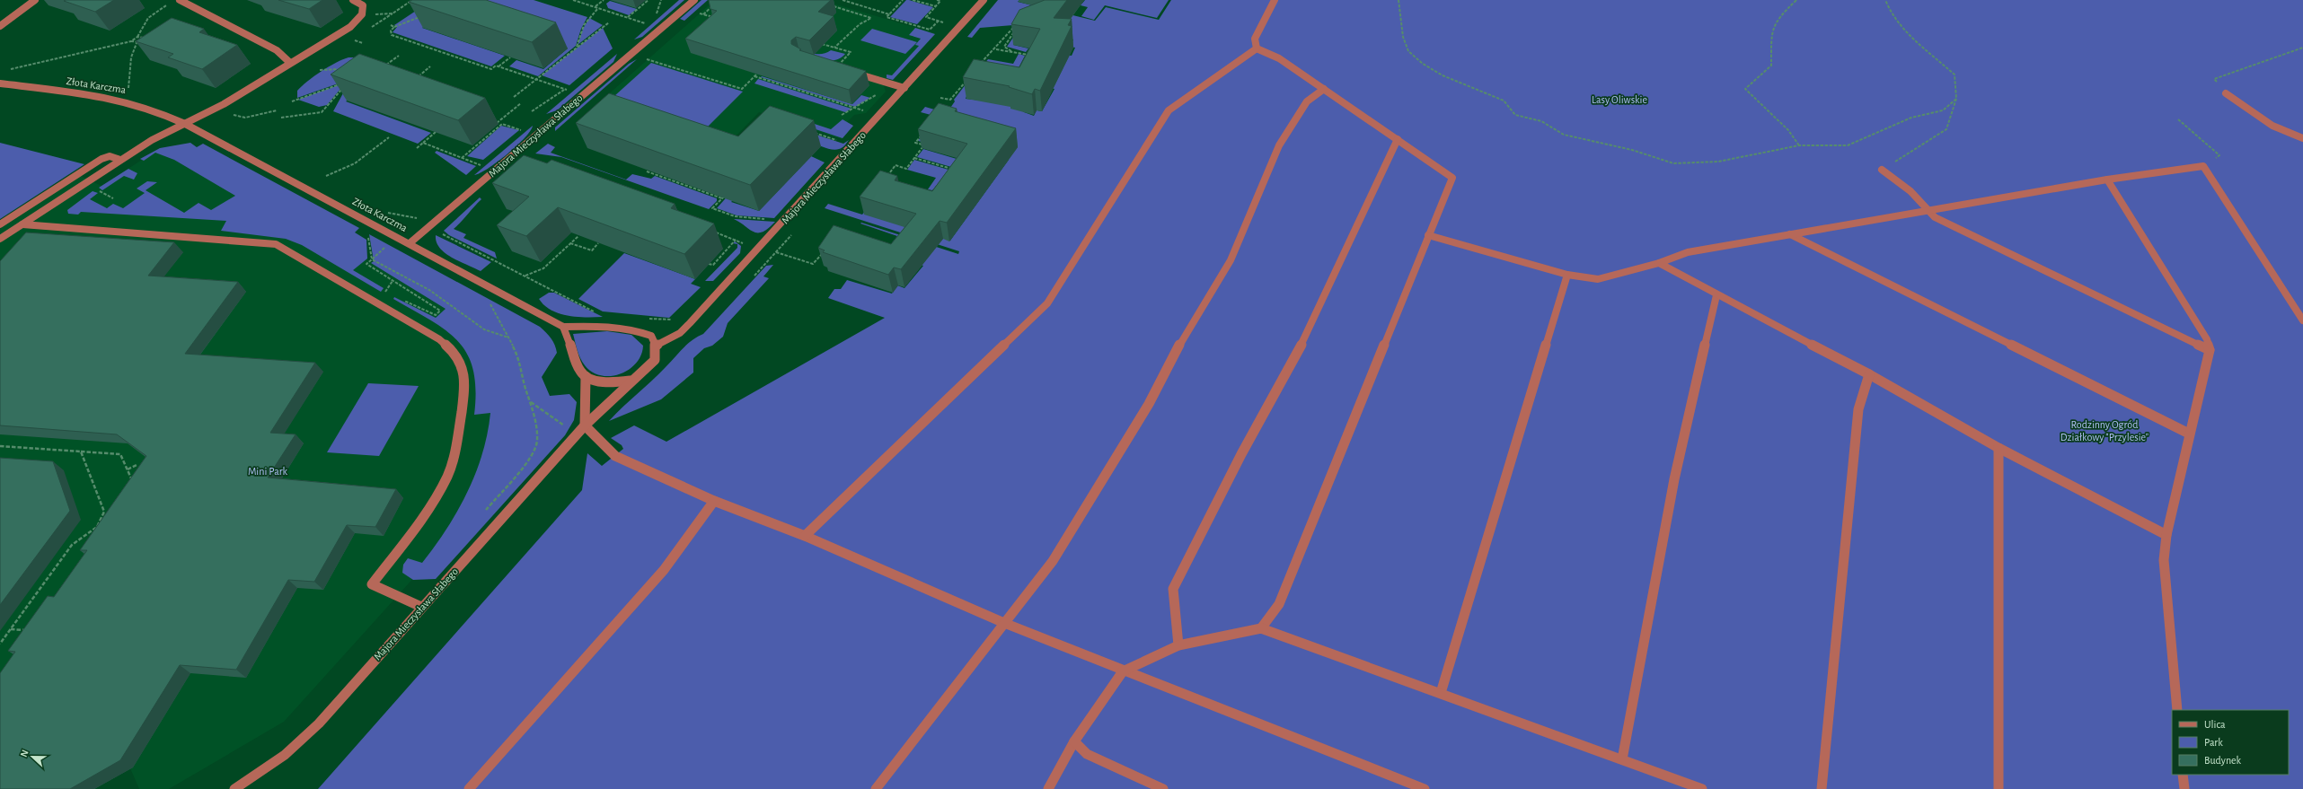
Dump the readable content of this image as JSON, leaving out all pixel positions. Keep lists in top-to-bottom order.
{
  "streets": {
    "street": ["Złota Karczma", "Majora Mieczysława Słabego"]
  },
  "crossings": [
    ["Złota Karczma", "Majora Mieczysława Słabego"]
  ],
  "parks": ["Lasy Oliwskie", "Rodzinny Ogród Działkowy \"Przylesie\"", "Mini Park"],
  "legend": ["Ulica", "Park", "Budynek"],
  "north": "left"
}
